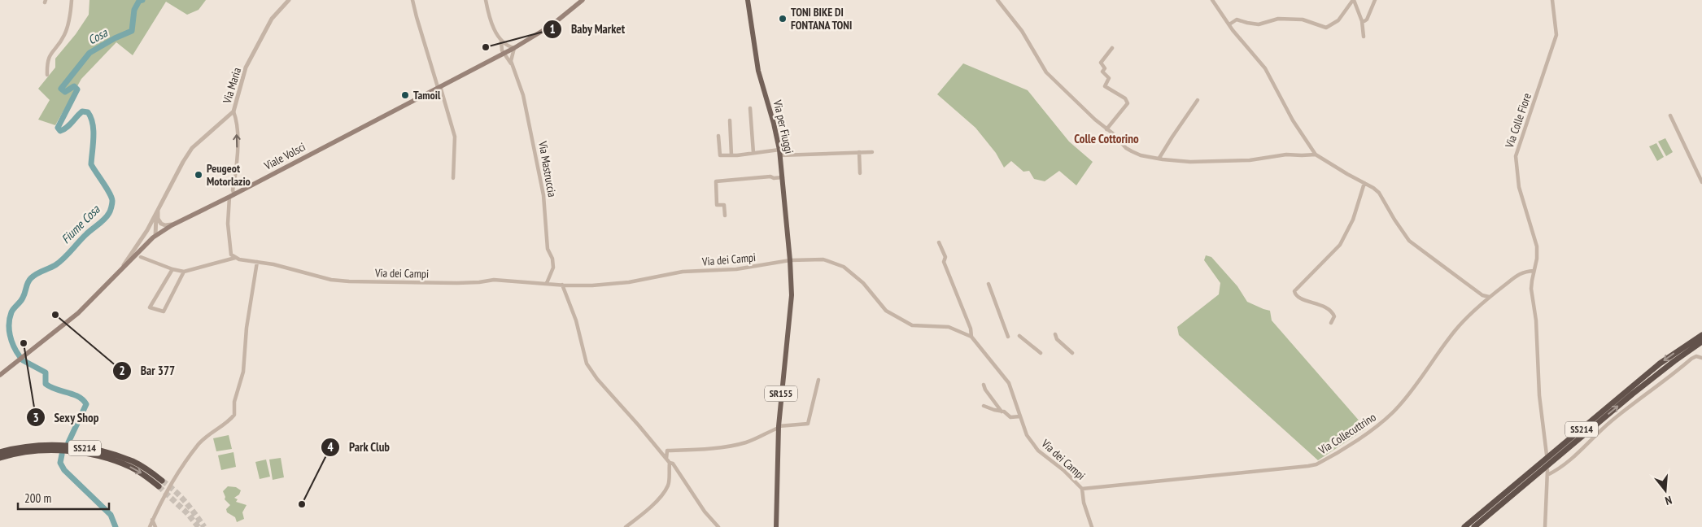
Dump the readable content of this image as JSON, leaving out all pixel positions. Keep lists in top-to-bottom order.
{
  "streets": {
    "highway": ["SS214"],
    "main road": ["Via per Fiuggi", "Viale Volsci", "SR155"],
    "street": [
      "Via Maria",
      "Via Colle Fiore",
      "Via Mastruccia",
      "Via dei Campi",
      "Via Collecuttrino"
    ]
  },
  "crossings": [
    ["Via Maria", "Viale Volsci"],
    ["Via Colle Fiore", "Via Collecuttrino"],
    ["Via per Fiuggi", "Via dei Campi"],
    ["Via per Fiuggi", "SR155"],
    ["Viale Volsci", "Via Mastruccia"],
    ["Via Mastruccia", "Via dei Campi"],
    ["Via dei Campi", "SR155"],
    ["Via dei Campi", "Via Collecuttrino"]
  ],
  "districts": ["Colle Cottorino"],
  "water": ["Cosa", "Fiume Cosa"],
  "places": [
    "TONI BIKE DI FONTANA TONI",
    "Baby Market",
    "Tamoil",
    "Peugeot Motorlazio",
    "Bar 377",
    "Sexy Shop",
    "Park Club"
  ],
  "scale_bar": "200 m",
  "north": "bottom"
}
